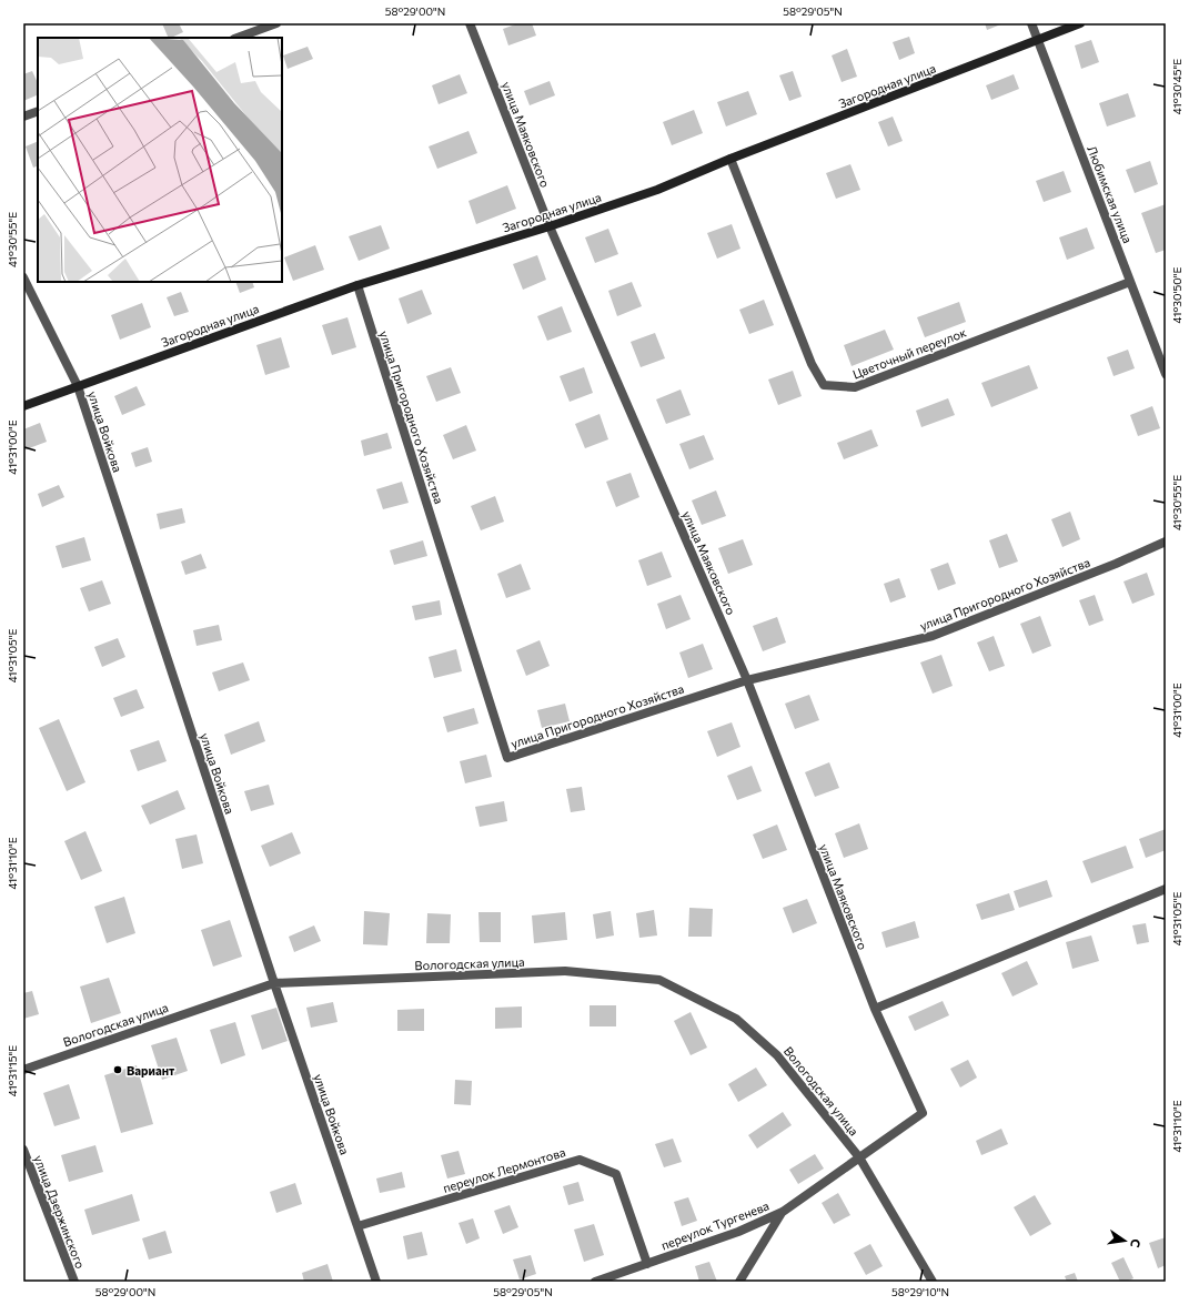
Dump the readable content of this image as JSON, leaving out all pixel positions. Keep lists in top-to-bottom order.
{
  "streets": {
    "street": [
      "Загородная улица",
      "улица Маяковского",
      "Любимская улица",
      "Цветочный переулок",
      "улица Пригородного Хозяйства",
      "улица Войкова",
      "Вологодская улица",
      "переулок Лермонтова",
      "улица Дзержинского",
      "переулок Тургенева"
    ]
  },
  "crossings": [
    ["Загородная улица", "улица Маяковского"],
    ["Загородная улица", "Любимская улица"],
    ["Загородная улица", "Цветочный переулок"],
    ["Загородная улица", "улица Пригородного Хозяйства"],
    ["Загородная улица", "улица Войкова"],
    ["улица Маяковского", "улица Пригородного Хозяйства"],
    ["улица Маяковского", "переулок Тургенева"],
    ["Любимская улица", "Цветочный переулок"],
    ["улица Войкова", "Вологодская улица"],
    ["улица Войкова", "переулок Лермонтова"],
    ["Вологодская улица", "переулок Тургенева"],
    ["переулок Лермонтова", "переулок Тургенева"]
  ],
  "places": ["Вариант"],
  "north": "right",
  "coordinates": [
    "58°29'00\"N",
    "58°29'05\"N",
    "41°30'45\"E",
    "41°30'55\"E",
    "41°30'50\"E",
    "41°31'00\"E",
    "41°31'05\"E",
    "41°31'10\"E",
    "41°31'15\"E",
    "58°29'10\"N"
  ]
}
